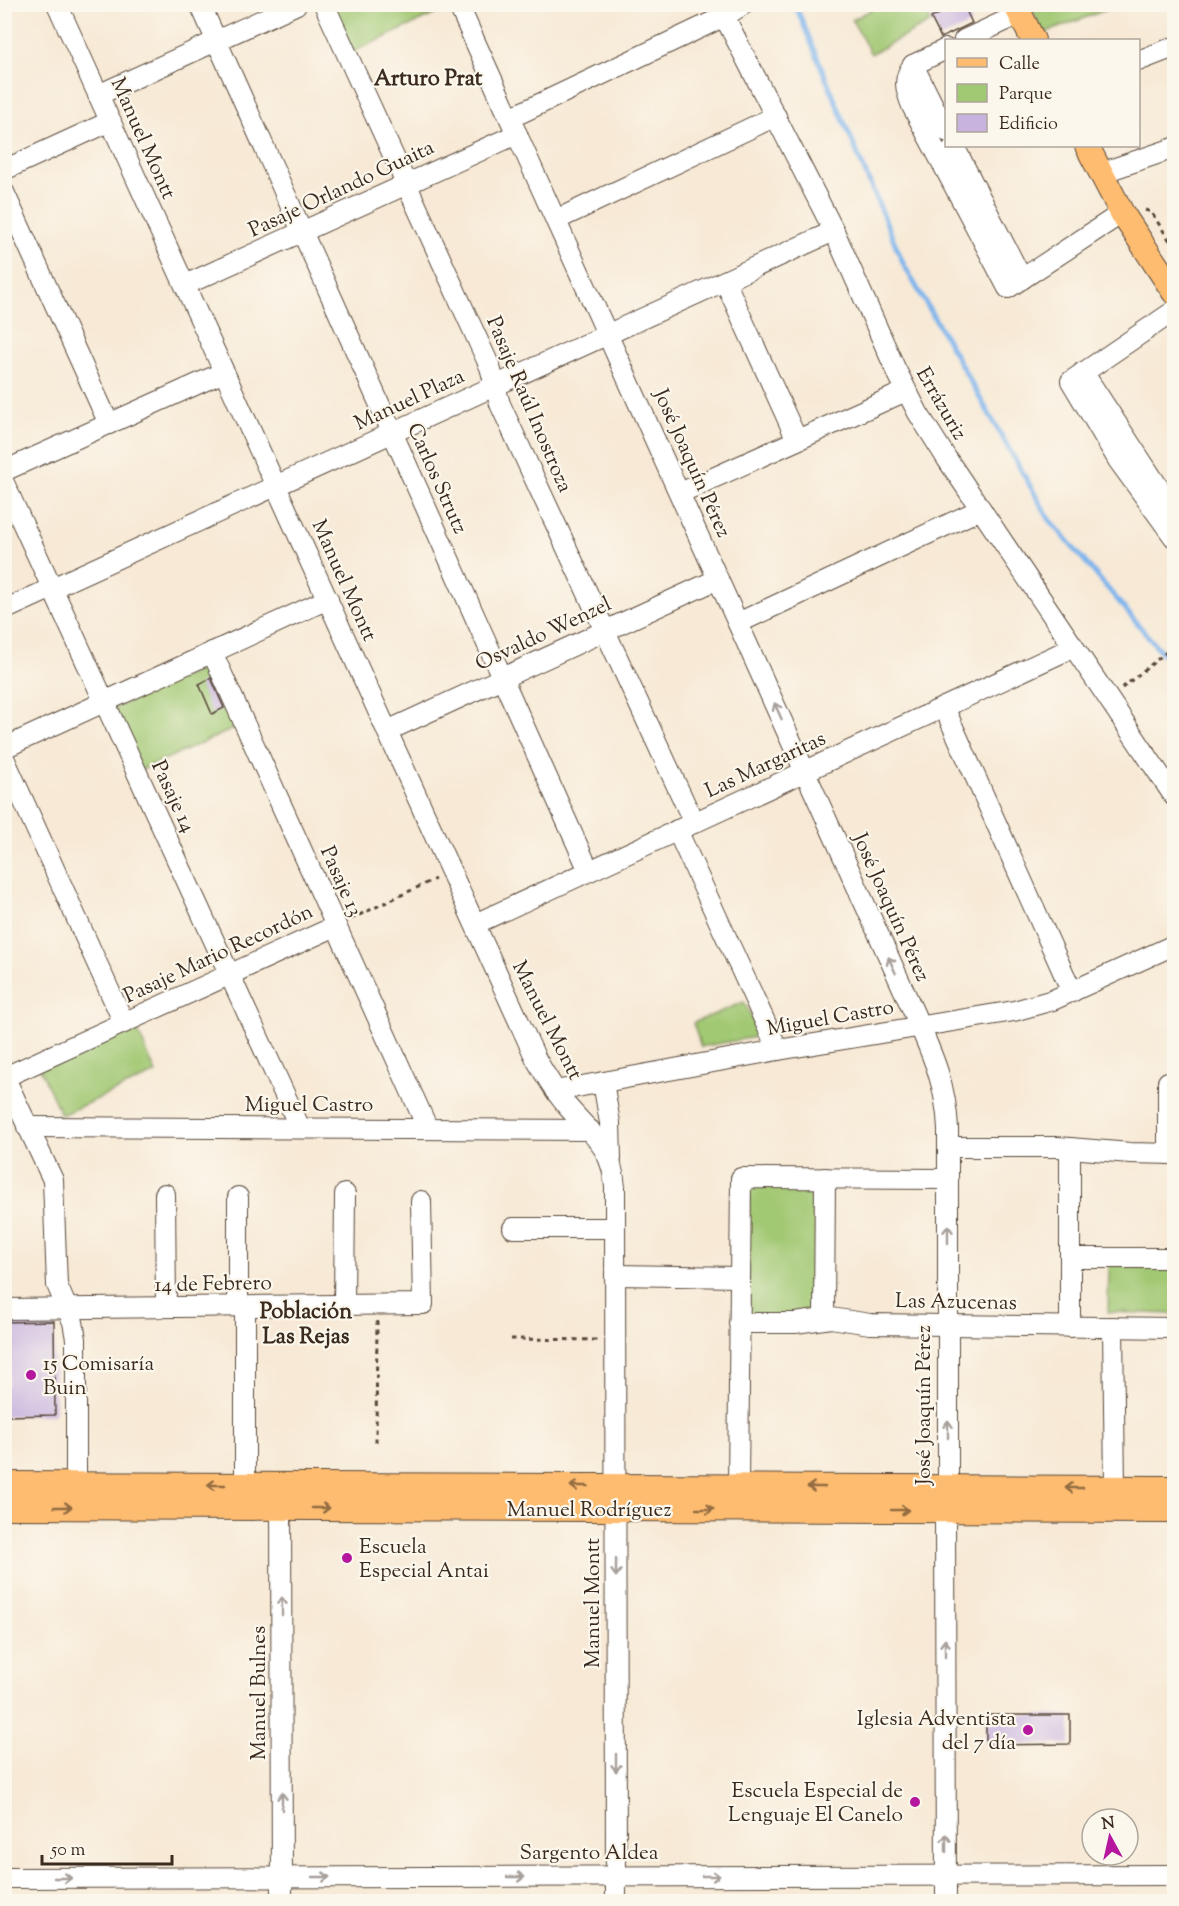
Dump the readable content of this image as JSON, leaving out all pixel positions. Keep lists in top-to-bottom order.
{
  "streets": {
    "main road": ["Manuel Rodríguez"],
    "street": [
      "Manuel Montt",
      "Pasaje Orlando Guaita",
      "Manuel Plaza",
      "Errázuriz",
      "Pasaje Raúl Inostroza",
      "José Joaquín Pérez",
      "Carlos Strutz",
      "Osvaldo Wenzel",
      "Las Margaritas",
      "Pasaje 14",
      "Pasaje 13",
      "Pasaje Mario Recordón",
      "Miguel Castro",
      "14 de Febrero",
      "Las Azucenas",
      "Manuel Bulnes",
      "Sargento Aldea"
    ]
  },
  "crossings": [
    ["Manuel Montt", "Pasaje Orlando Guaita"],
    ["Manuel Montt", "Manuel Plaza"],
    ["Manuel Montt", "Osvaldo Wenzel"],
    ["Manuel Montt", "Las Margaritas"],
    ["Manuel Montt", "Pasaje Mario Recordón"],
    ["Manuel Montt", "Miguel Castro"],
    ["Manuel Montt", "Manuel Rodríguez"],
    ["Manuel Montt", "Sargento Aldea"],
    ["Pasaje Orlando Guaita", "Errázuriz"],
    ["Pasaje Orlando Guaita", "Pasaje Raúl Inostroza"],
    ["Pasaje Orlando Guaita", "José Joaquín Pérez"],
    ["Pasaje Orlando Guaita", "Carlos Strutz"],
    ["Manuel Plaza", "Errázuriz"],
    ["Manuel Plaza", "Pasaje Raúl Inostroza"],
    ["Manuel Plaza", "José Joaquín Pérez"],
    ["Manuel Plaza", "Carlos Strutz"],
    ["Manuel Plaza", "Pasaje 14"],
    ["Errázuriz", "Las Margaritas"],
    ["Pasaje Raúl Inostroza", "Osvaldo Wenzel"],
    ["Pasaje Raúl Inostroza", "Las Margaritas"],
    ["Pasaje Raúl Inostroza", "Miguel Castro"],
    ["José Joaquín Pérez", "Osvaldo Wenzel"],
    ["José Joaquín Pérez", "Las Margaritas"],
    ["José Joaquín Pérez", "Miguel Castro"],
    ["José Joaquín Pérez", "Las Azucenas"],
    ["José Joaquín Pérez", "Manuel Rodríguez"],
    ["José Joaquín Pérez", "Sargento Aldea"],
    ["Carlos Strutz", "Osvaldo Wenzel"],
    ["Carlos Strutz", "Las Margaritas"],
    ["Pasaje 14", "Pasaje Mario Recordón"],
    ["Pasaje 14", "Miguel Castro"],
    ["Pasaje 13", "Pasaje Mario Recordón"],
    ["Pasaje 13", "Miguel Castro"],
    ["Manuel Rodríguez", "Manuel Bulnes"],
    ["Manuel Bulnes", "Sargento Aldea"]
  ],
  "one_way": ["Manuel Bulnes", "Sargento Aldea"],
  "districts": ["Arturo Prat", "Población Las Rejas"],
  "places": [
    "15 Comisaría Buin",
    "Escuela Especial Antai",
    "Iglesia Adventista del 7 día",
    "Escuela Especial de Lenguaje El Canelo"
  ],
  "legend": ["Calle", "Parque", "Edificio"],
  "scale_bar": "50 m",
  "north": "top"
}
